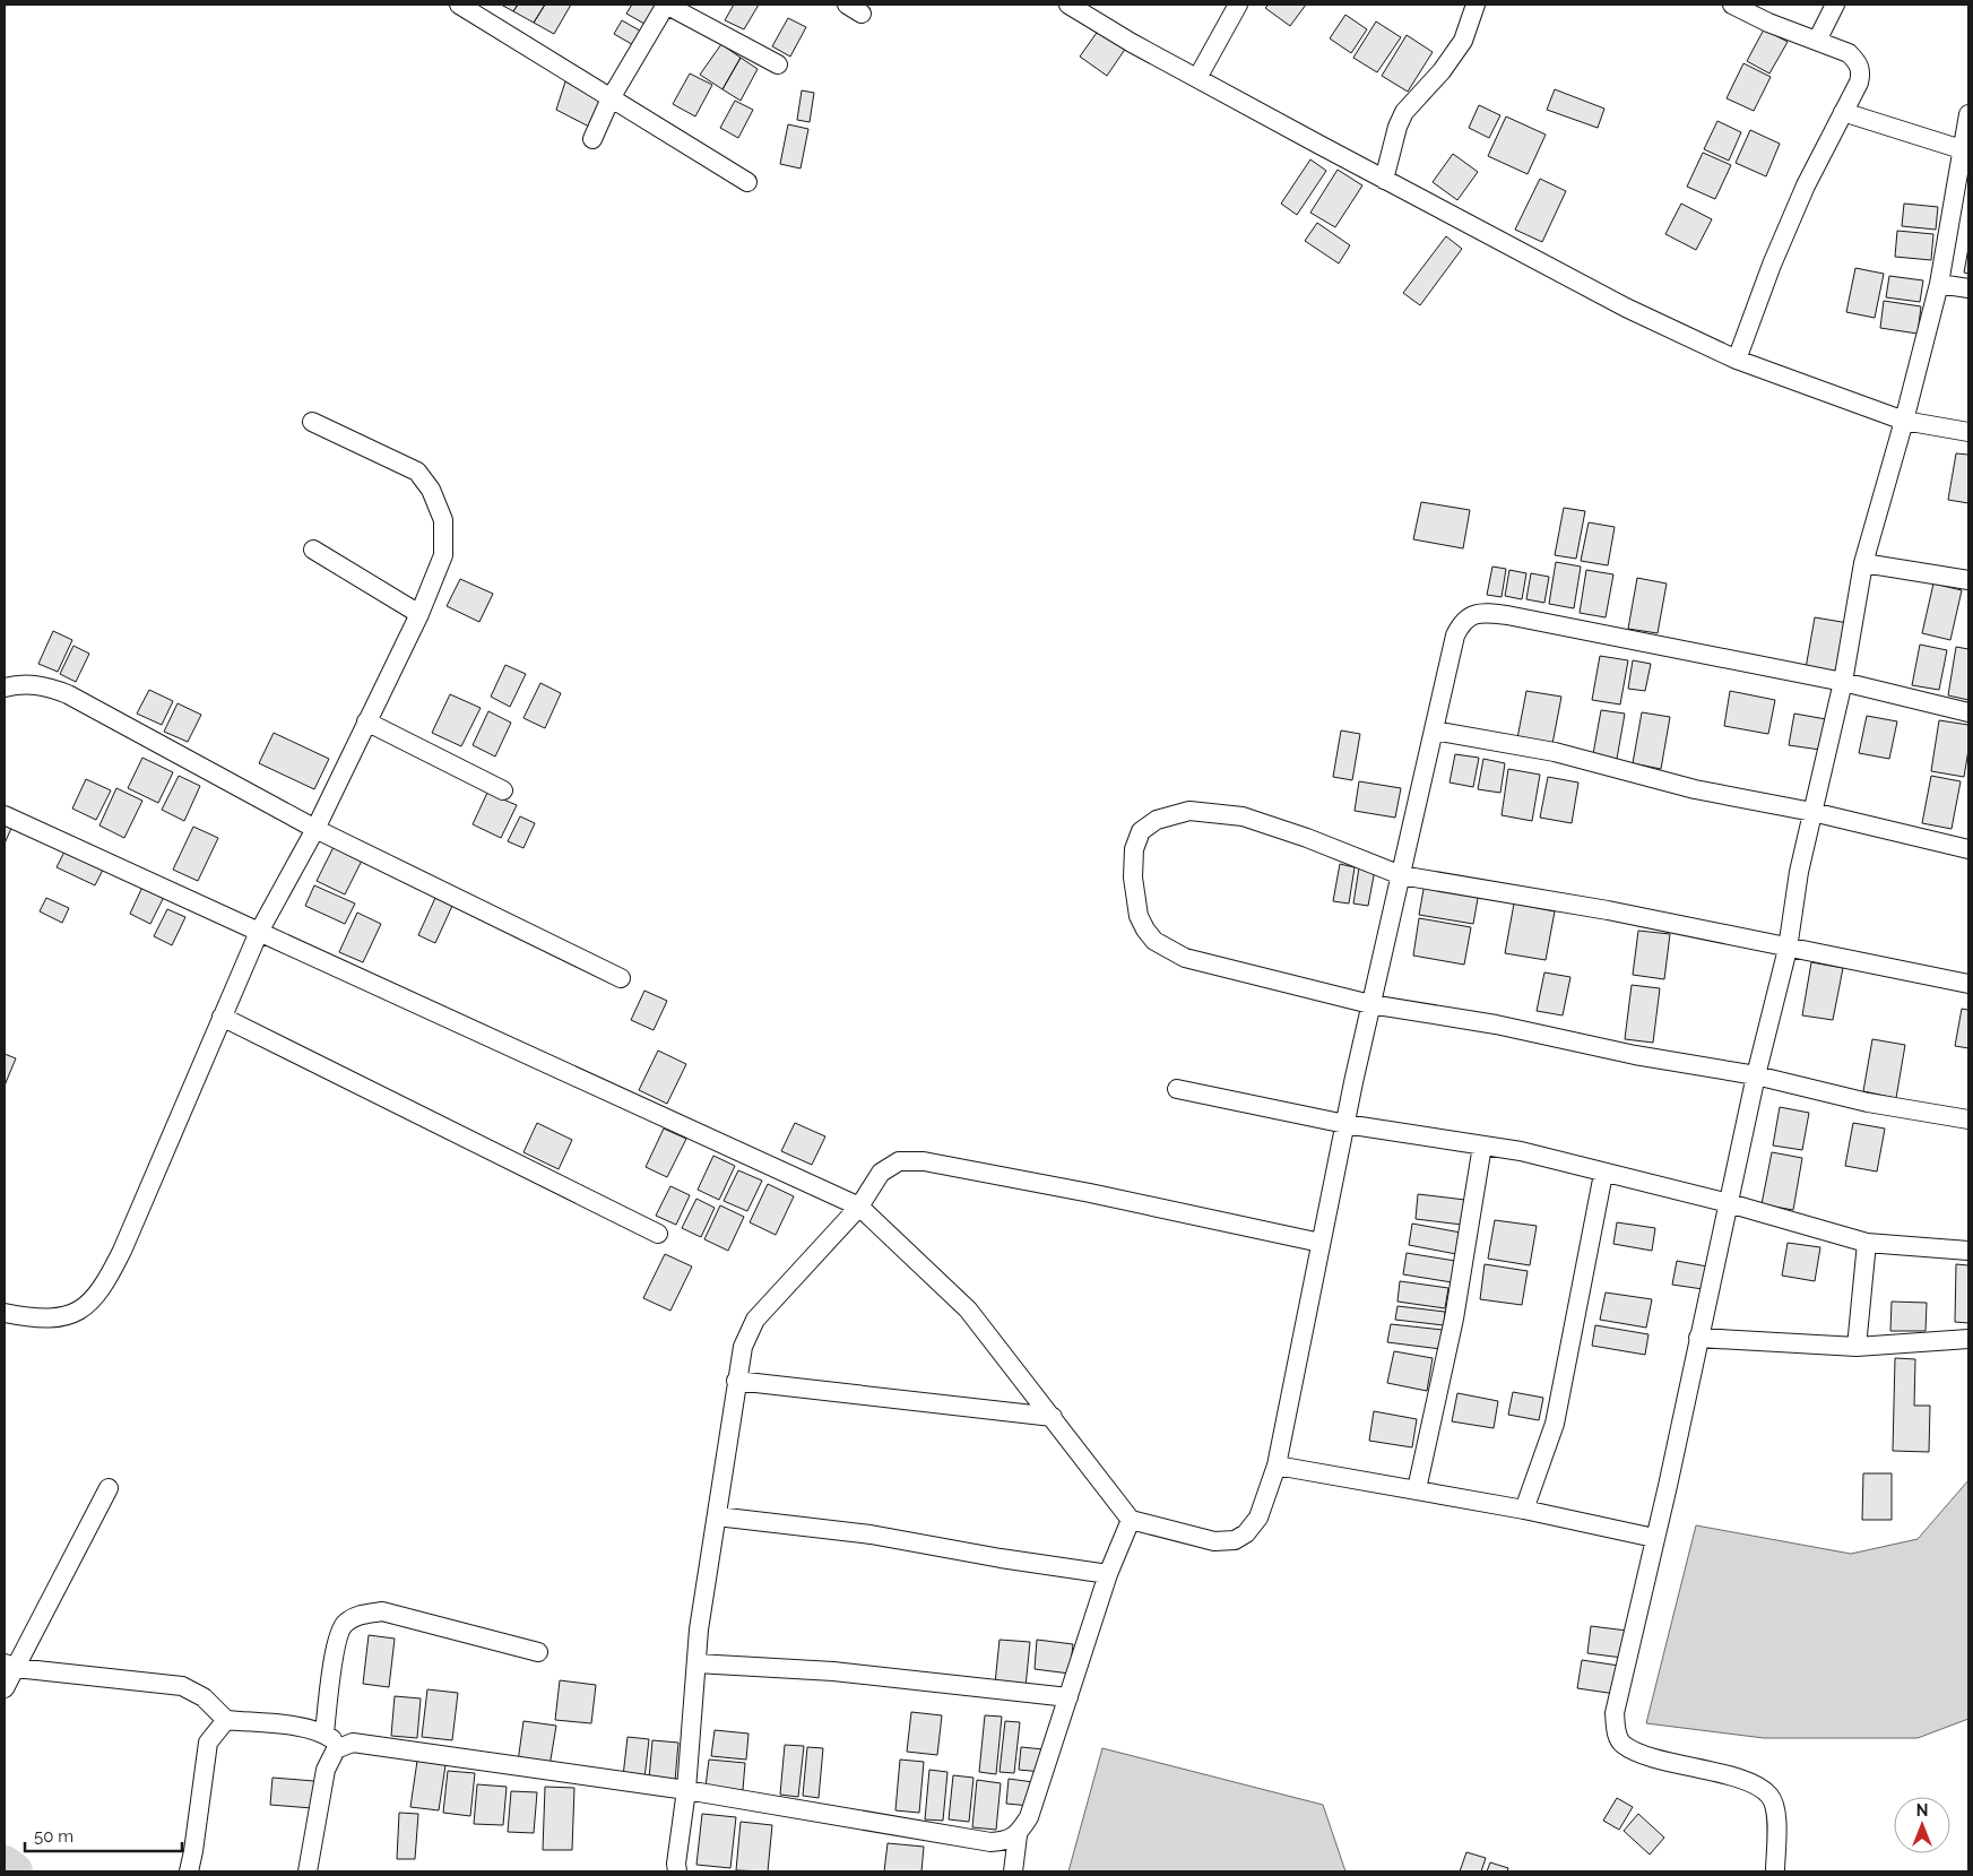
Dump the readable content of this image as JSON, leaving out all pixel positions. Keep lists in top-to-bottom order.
{
  "scale_bar": "50 m",
  "north": "top"
}
